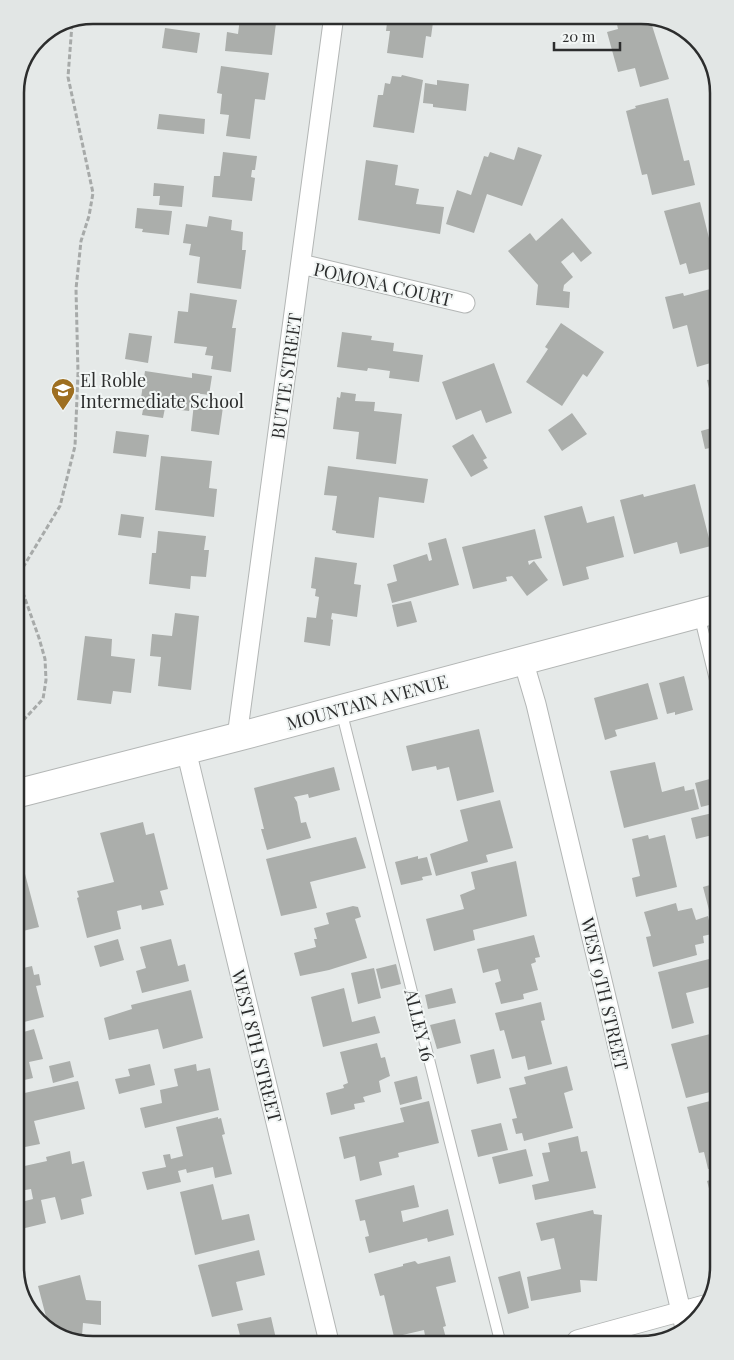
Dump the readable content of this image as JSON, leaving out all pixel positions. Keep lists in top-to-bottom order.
{
  "streets": {
    "main road": ["MOUNTAIN AVENUE"],
    "street": [
      "POMONA COURT",
      "BUTTE STREET",
      "WEST 9TH STREET",
      "WEST 8TH STREET"
    ],
    "lane": ["ALLEY 16"]
  },
  "crossings": [
    ["POMONA COURT", "BUTTE STREET"],
    ["BUTTE STREET", "MOUNTAIN AVENUE"],
    ["MOUNTAIN AVENUE", "WEST 9TH STREET"],
    ["MOUNTAIN AVENUE", "ALLEY 16"],
    ["MOUNTAIN AVENUE", "WEST 8TH STREET"]
  ],
  "places": {
    "school or university": ["El Roble Intermediate School"]
  },
  "scale_bar": "20 m"
}
